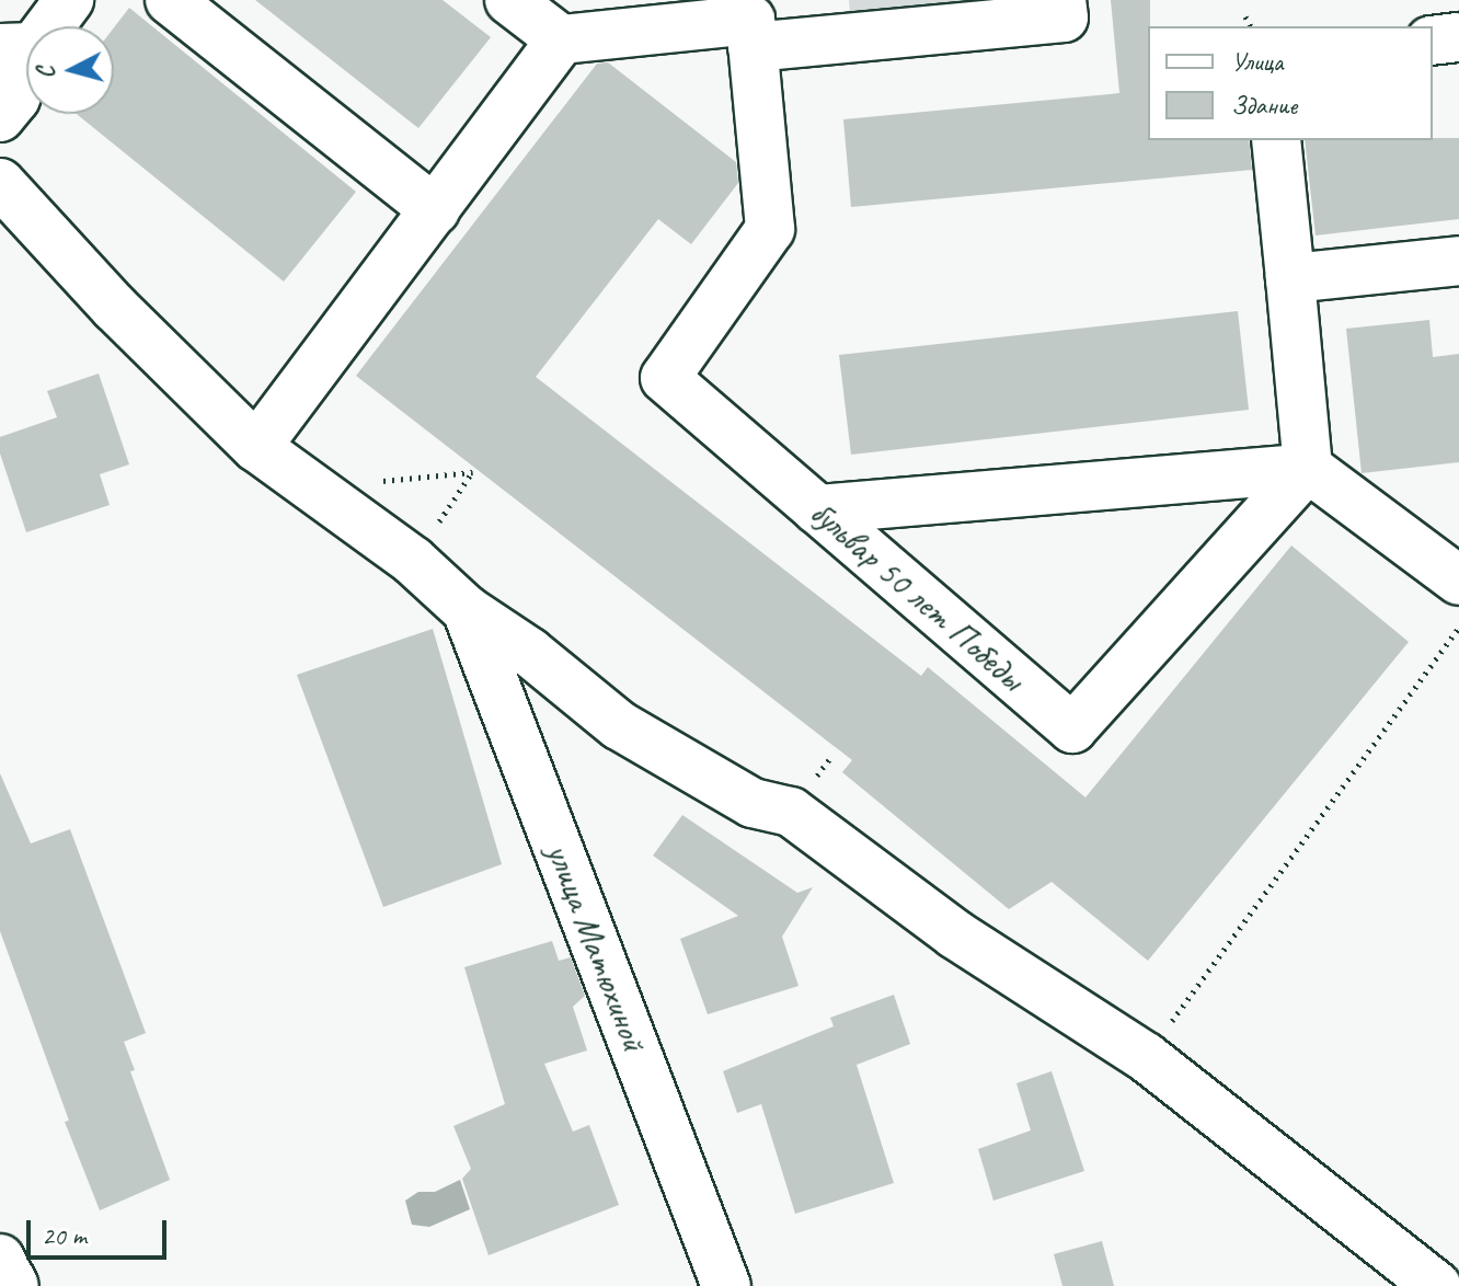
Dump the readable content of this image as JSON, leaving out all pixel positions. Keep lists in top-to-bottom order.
{
  "streets": {
    "street": ["бульвар 50 лет Победы", "улица Матюхиной"]
  },
  "legend": ["Улица", "Здание"],
  "scale_bar": "20 m",
  "north": "left"
}
